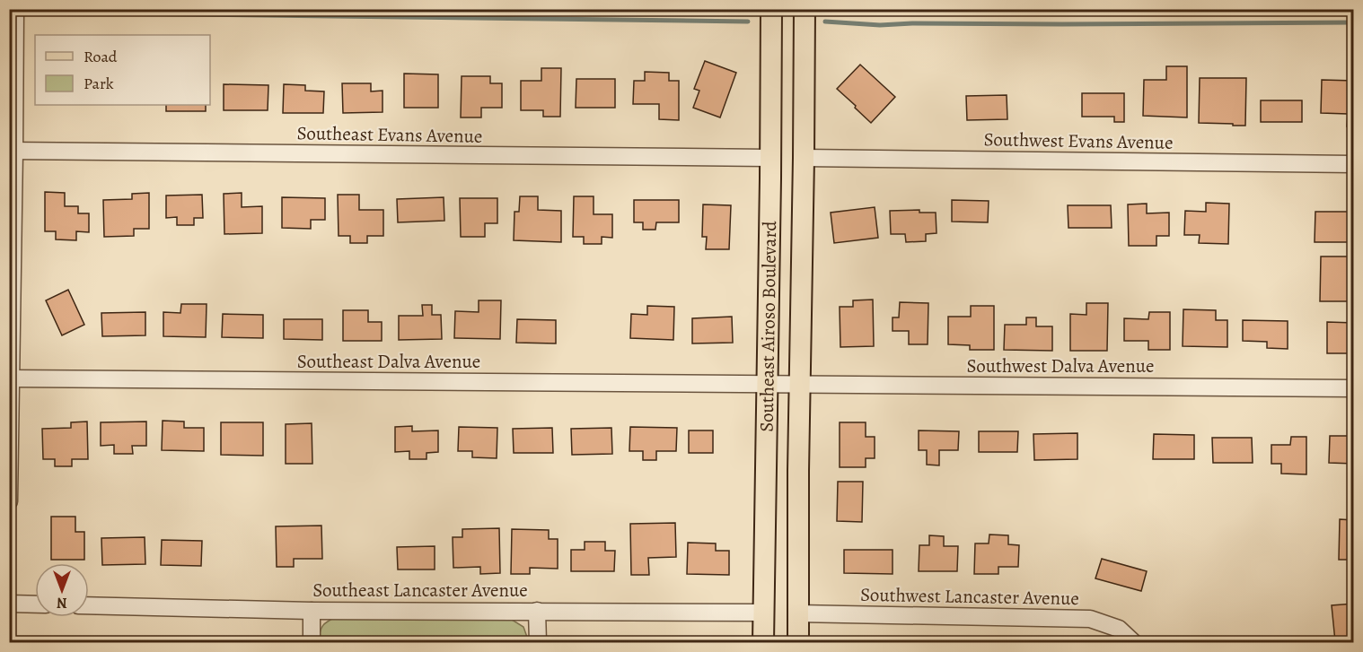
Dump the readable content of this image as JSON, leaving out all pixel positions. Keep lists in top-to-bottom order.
{
  "streets": {
    "main road": ["Southeast Airoso Boulevard"],
    "street": [
      "Southeast Evans Avenue",
      "Southwest Evans Avenue",
      "Southeast Dalva Avenue",
      "Southwest Dalva Avenue",
      "Southeast Lancaster Avenue",
      "Southwest Lancaster Avenue"
    ]
  },
  "crossings": [
    ["Southeast Evans Avenue", "Southeast Airoso Boulevard"],
    ["Southwest Evans Avenue", "Southeast Airoso Boulevard"],
    ["Southeast Airoso Boulevard", "Southeast Dalva Avenue"],
    ["Southeast Airoso Boulevard", "Southwest Dalva Avenue"],
    ["Southeast Airoso Boulevard", "Southeast Lancaster Avenue"],
    ["Southeast Airoso Boulevard", "Southwest Lancaster Avenue"],
    ["Southeast Dalva Avenue", "Southwest Dalva Avenue"]
  ],
  "legend": ["Road", "Park"],
  "north": "bottom"
}
